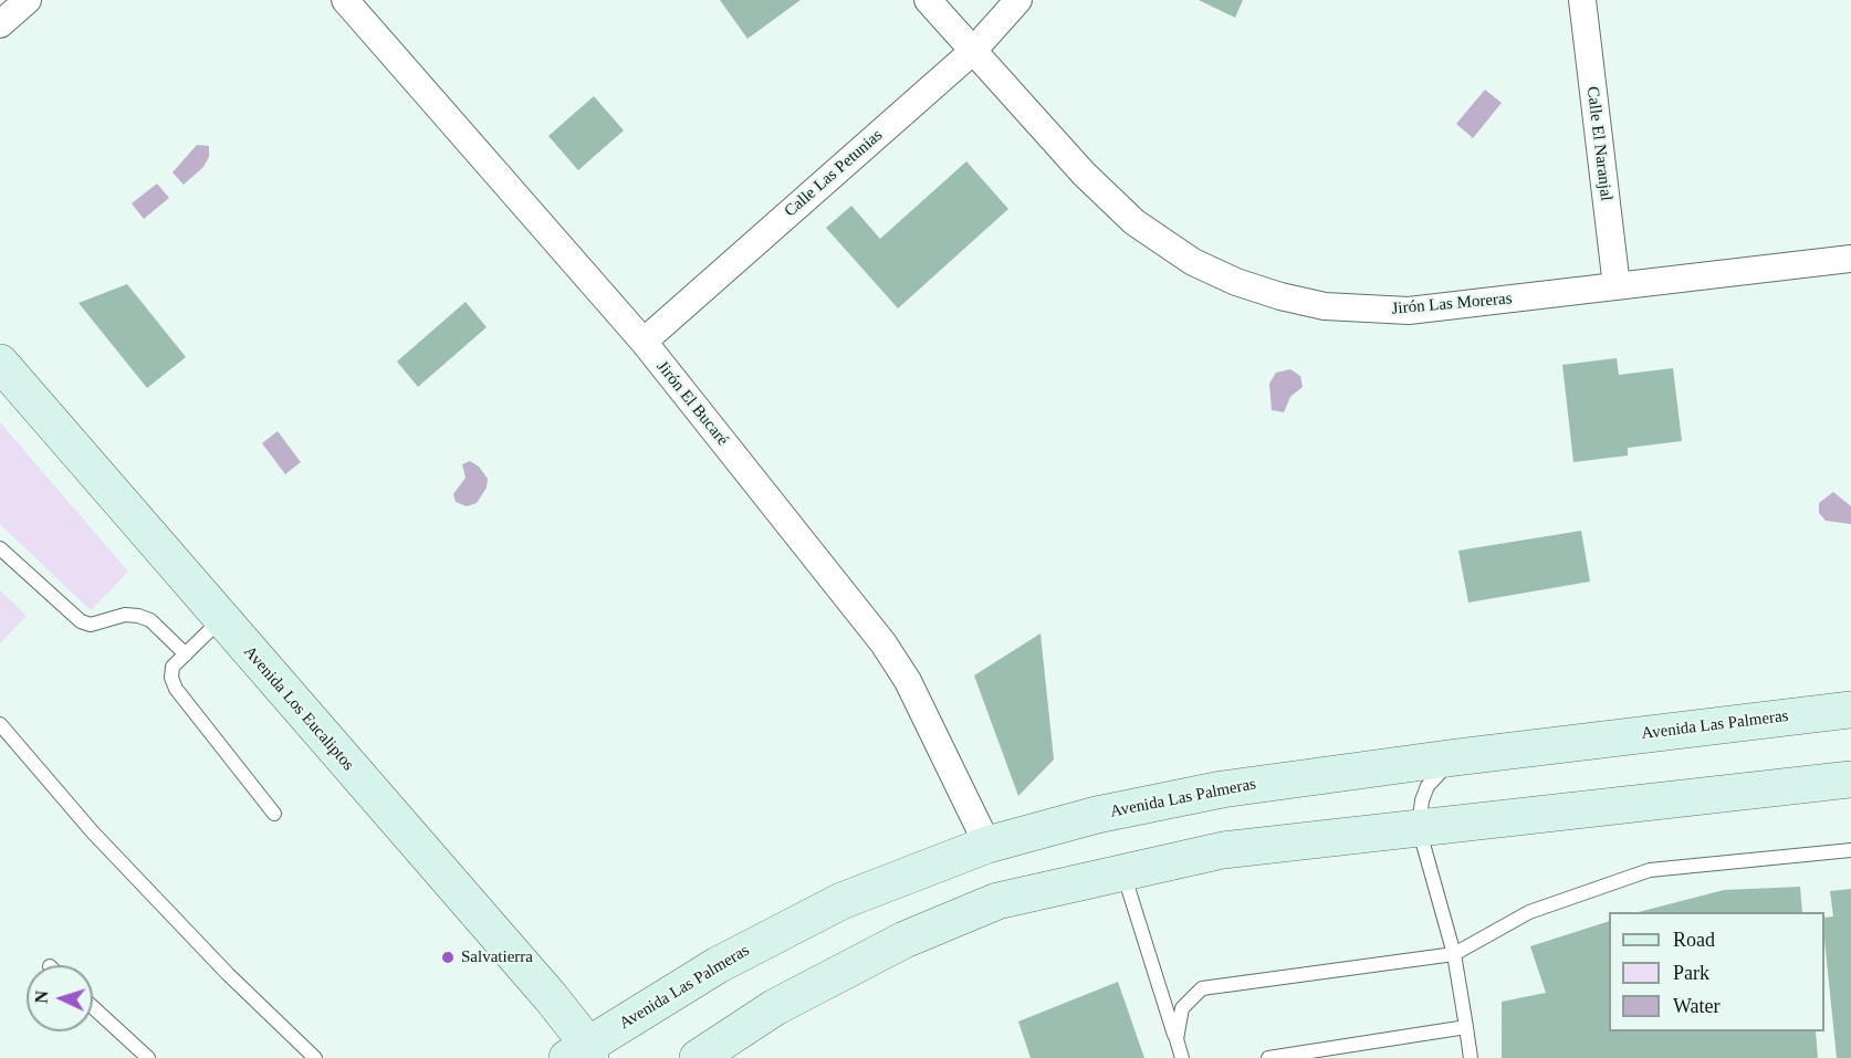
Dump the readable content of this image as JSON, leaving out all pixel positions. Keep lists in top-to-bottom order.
{
  "streets": {
    "main road": ["Avenida Los Eucaliptos", "Avenida Las Palmeras"],
    "street": [
      "Calle El Naranjal",
      "Calle Las Petunias",
      "Jirón Las Moreras",
      "Jirón El Bucaré"
    ]
  },
  "crossings": [
    ["Calle El Naranjal", "Jirón Las Moreras"],
    ["Calle Las Petunias", "Jirón Las Moreras"],
    ["Calle Las Petunias", "Jirón El Bucaré"],
    ["Jirón El Bucaré", "Avenida Las Palmeras"],
    ["Avenida Los Eucaliptos", "Avenida Las Palmeras"]
  ],
  "places": ["Salvatierra"],
  "legend": ["Road", "Park", "Water"],
  "north": "left"
}
